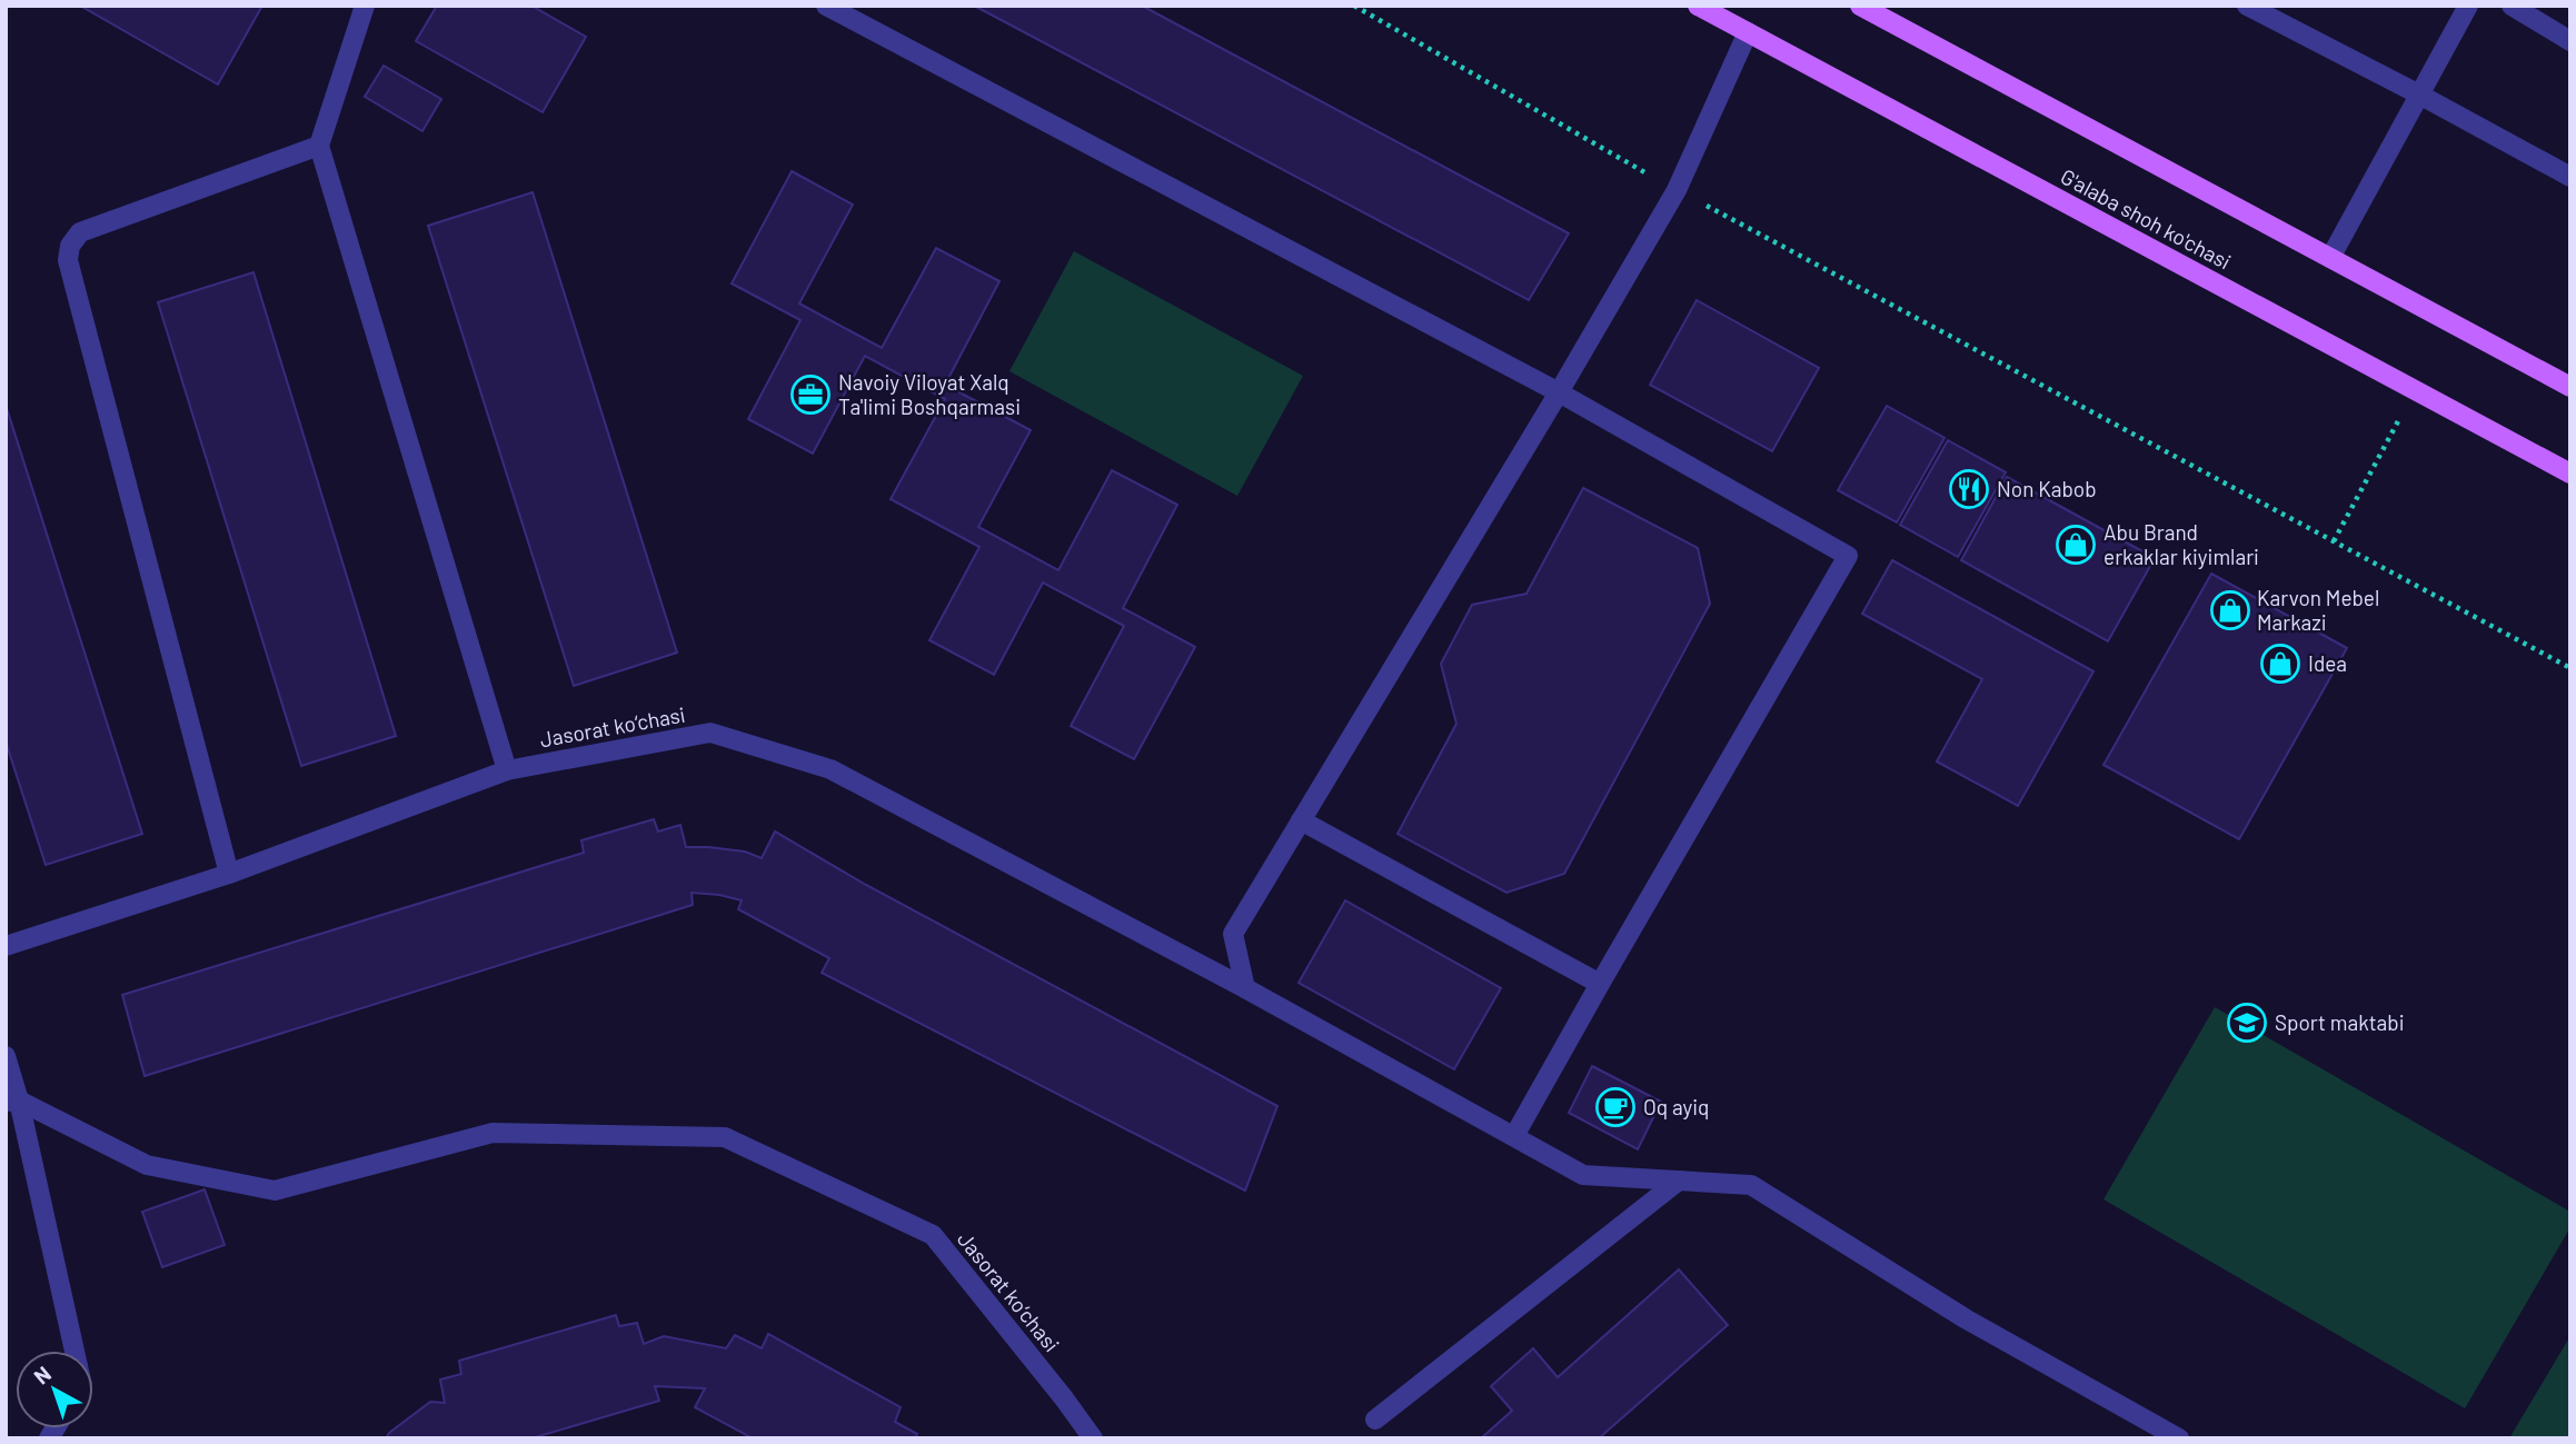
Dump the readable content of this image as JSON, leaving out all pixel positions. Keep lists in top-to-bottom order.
{
  "streets": {
    "main road": ["G'alaba shoh ko'chasi"],
    "street": ["Jasorat ko‘chasi"]
  },
  "places": {
    "office": ["Navoiy Viloyat Xalq Ta'limi Boshqarmasi"],
    "restaurant": ["Non Kabob"],
    "shop": ["Abu Brand erkaklar kiyimlari", "Karvon Mebel Markazi", "Idea"],
    "school or university": ["Sport maktabi"],
    "cafe": ["Oq ayiq"]
  },
  "north": "top left"
}
